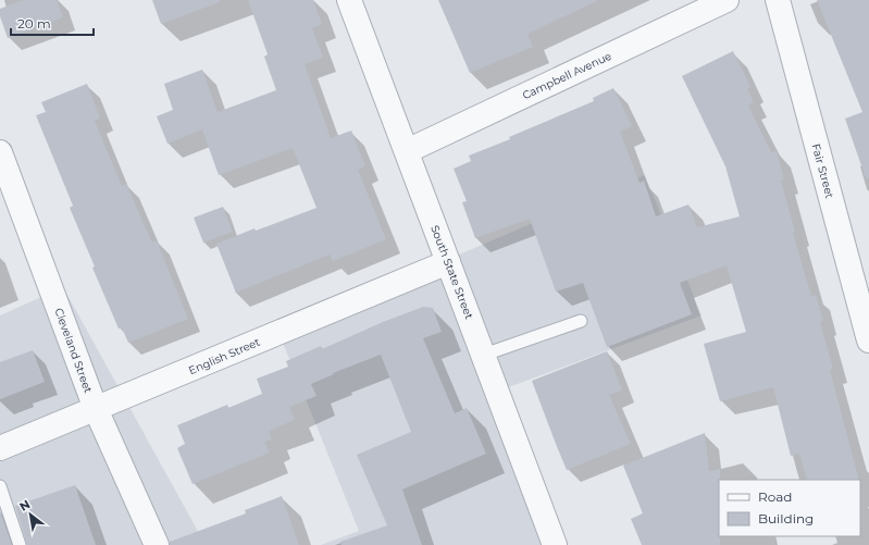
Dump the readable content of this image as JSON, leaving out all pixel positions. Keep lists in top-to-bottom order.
{
  "streets": {
    "street": [
      "Campbell Avenue",
      "Fair Street",
      "South State Street",
      "Cleveland Street",
      "English Street"
    ]
  },
  "crossings": [
    ["Campbell Avenue", "South State Street"],
    ["South State Street", "English Street"],
    ["Cleveland Street", "English Street"]
  ],
  "legend": ["Road", "Building"],
  "scale_bar": "20 m",
  "north": "top left"
}
